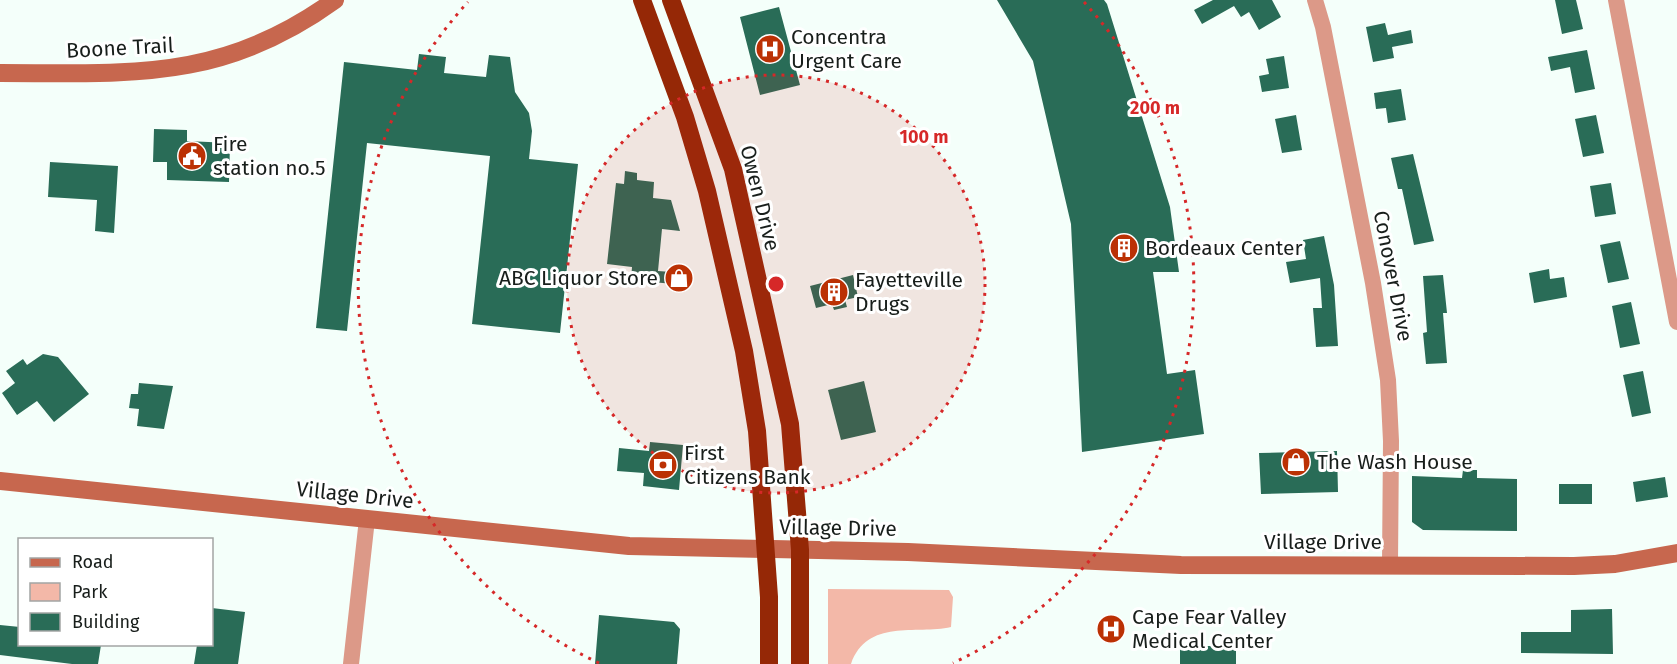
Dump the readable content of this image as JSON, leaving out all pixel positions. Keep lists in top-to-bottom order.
{
  "streets": {
    "highway": ["Owen Drive"],
    "main road": ["Boone Trail", "Village Drive"],
    "street": ["Conover Drive"]
  },
  "crossings": [
    ["Owen Drive", "Village Drive"],
    ["Conover Drive", "Village Drive"]
  ],
  "places": {
    "hospital": ["Concentra Urgent Care", "Cape Fear Valley Medical Center"],
    "public building": ["Fire station no.5"],
    "building": ["Bordeaux Center", "Fayetteville Drugs"],
    "shop": ["ABC Liquor Store", "The Wash House"],
    "bank": ["First Citizens Bank"]
  },
  "legend": ["Road", "Park", "Building"],
  "rings": ["200 m", "100 m"]
}
